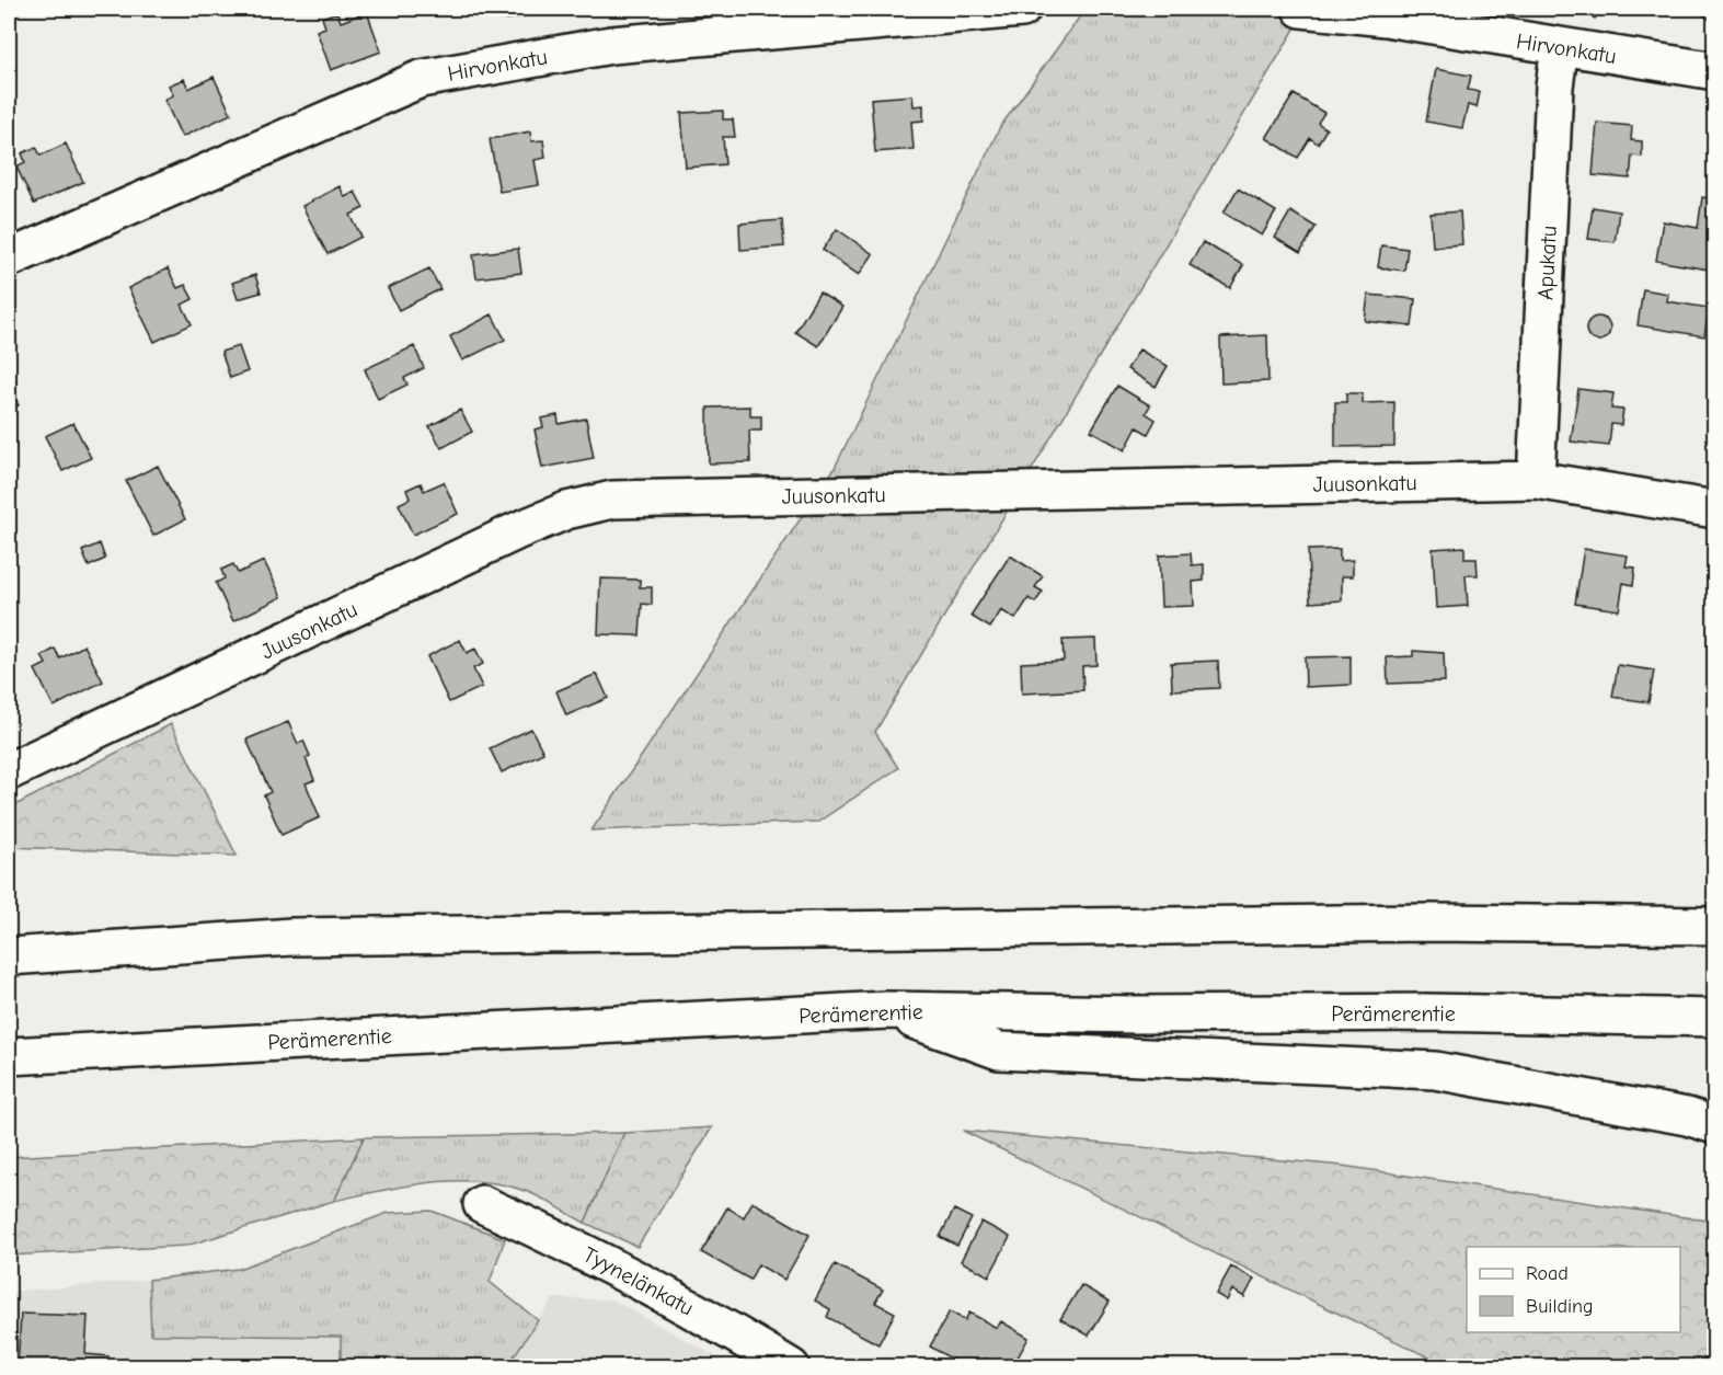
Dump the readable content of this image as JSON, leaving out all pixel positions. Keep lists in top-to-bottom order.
{
  "streets": {
    "main road": [
      "Hirvonkatu",
      "Apukatu",
      "Juusonkatu",
      "Perämerentie",
      "Tyynelänkatu"
    ]
  },
  "crossings": [
    ["Hirvonkatu", "Apukatu"],
    ["Apukatu", "Juusonkatu"]
  ],
  "legend": ["Road", "Building"]
}
